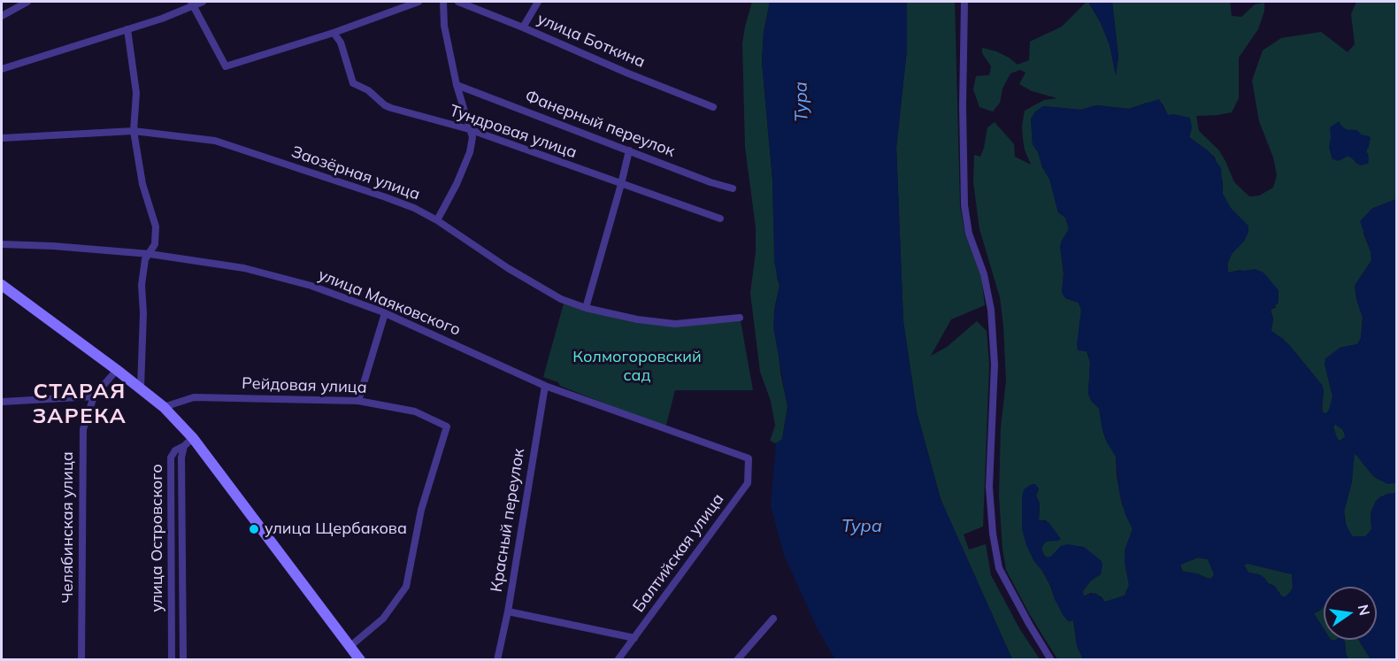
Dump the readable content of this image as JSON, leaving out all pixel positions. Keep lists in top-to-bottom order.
{
  "streets": {
    "street": [
      "улица Боткина",
      "Фанерный переулок",
      "Тундровая улица",
      "Заозёрная улица",
      "улица Маяковского",
      "Рейдовая улица",
      "Красный переулок",
      "Челябинская улица",
      "улица Островского",
      "Балтийская улица"
    ]
  },
  "crossings": [
    ["улица Маяковского", "Красный переулок"],
    ["улица Маяковского", "Балтийская улица"]
  ],
  "districts": ["СТАРАЯ ЗАРЕКА"],
  "water": ["Тура"],
  "parks": ["Колмогоровский сад"],
  "places": ["улица Щербакова"],
  "north": "right"
}
